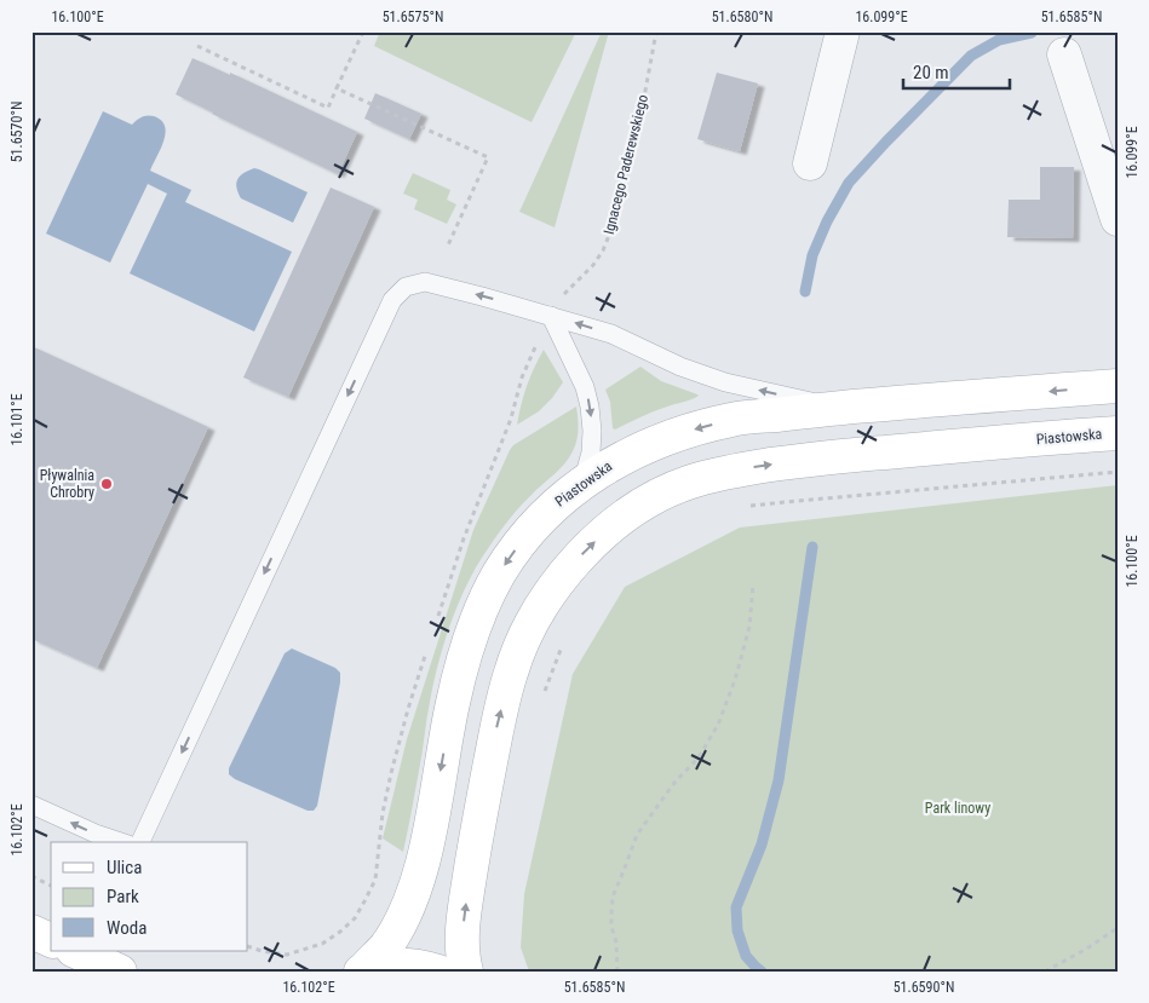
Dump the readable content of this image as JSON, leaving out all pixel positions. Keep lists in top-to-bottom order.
{
  "streets": {
    "main road": ["Piastowska"],
    "path": ["Ignacego Paderewskiego"]
  },
  "parks": ["Park linowy"],
  "places": ["Pływalnia Chrobry"],
  "legend": ["Ulica", "Park", "Woda"],
  "scale_bar": "20 m",
  "coordinates": [
    "16.100°E",
    "51.6575°N",
    "51.6580°N",
    "16.099°E",
    "51.6585°N",
    "51.6570°N",
    "16.101°E",
    "16.102°E",
    "51.6590°N"
  ]
}
